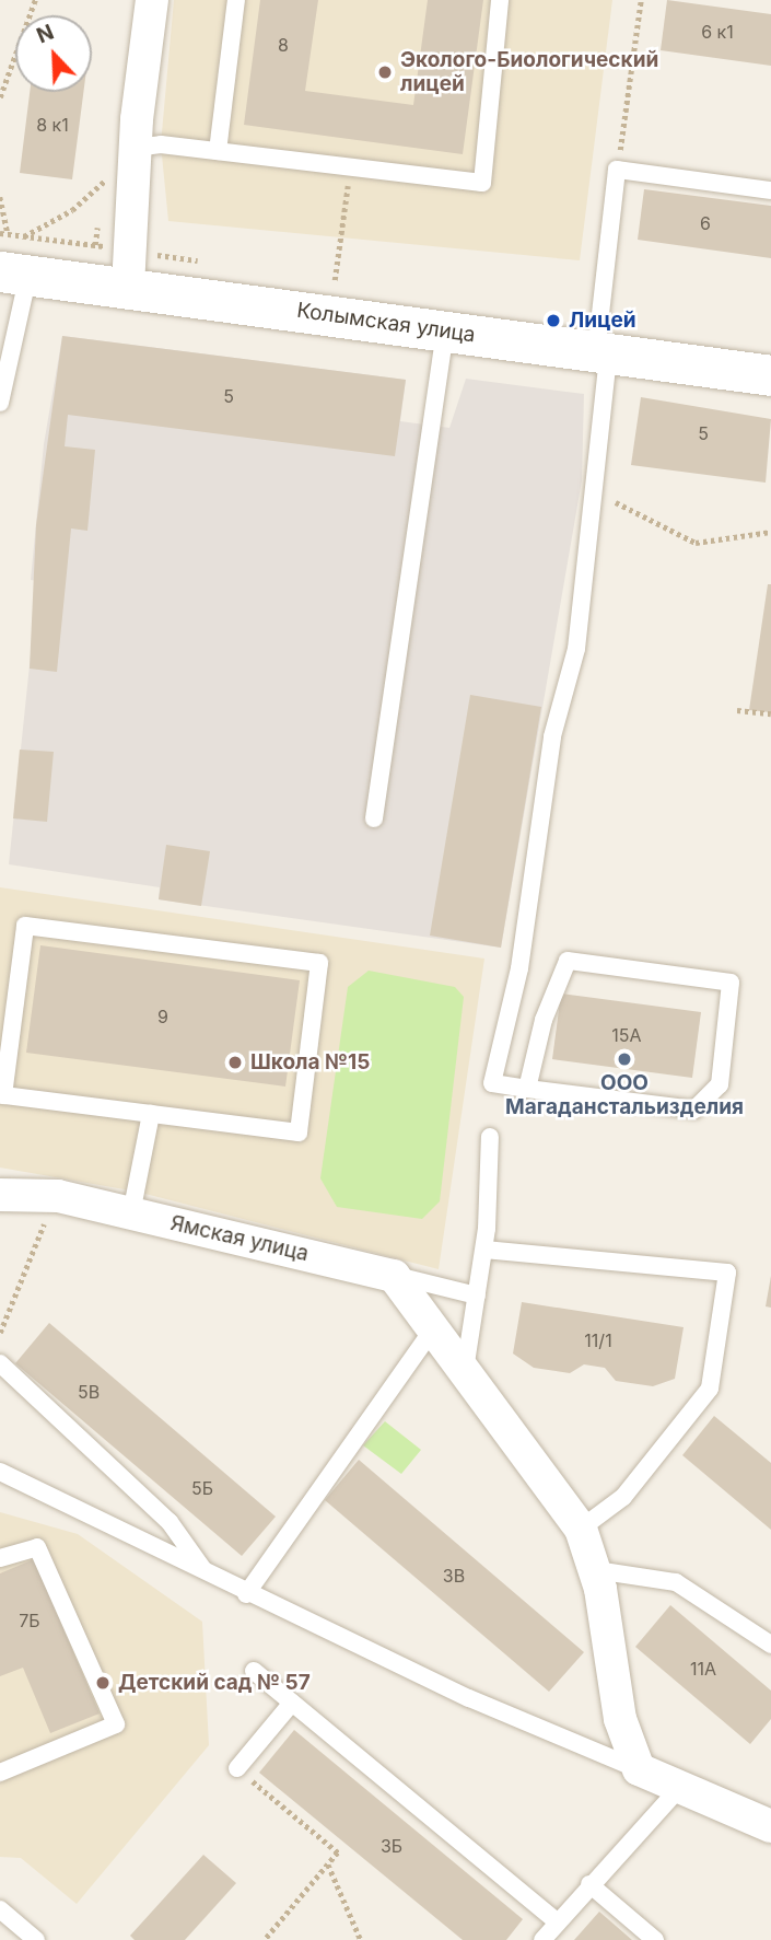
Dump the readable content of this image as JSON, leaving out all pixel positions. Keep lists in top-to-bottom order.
{
  "streets": {
    "street": ["Колымская улица", "Ямская улица"]
  },
  "places": [
    "Эколого-Биологический лицей",
    "Лицей",
    "ООО Магаданстальизделия",
    "Школа №15",
    "Детский сад № 57"
  ],
  "house_numbers": [
    "6 к1",
    "8",
    "8 к1",
    "6",
    "5",
    "5",
    "9",
    "15А",
    "11/1",
    "5В",
    "5Б",
    "3В",
    "7Б",
    "11А",
    "3Б"
  ],
  "north": "top left"
}
